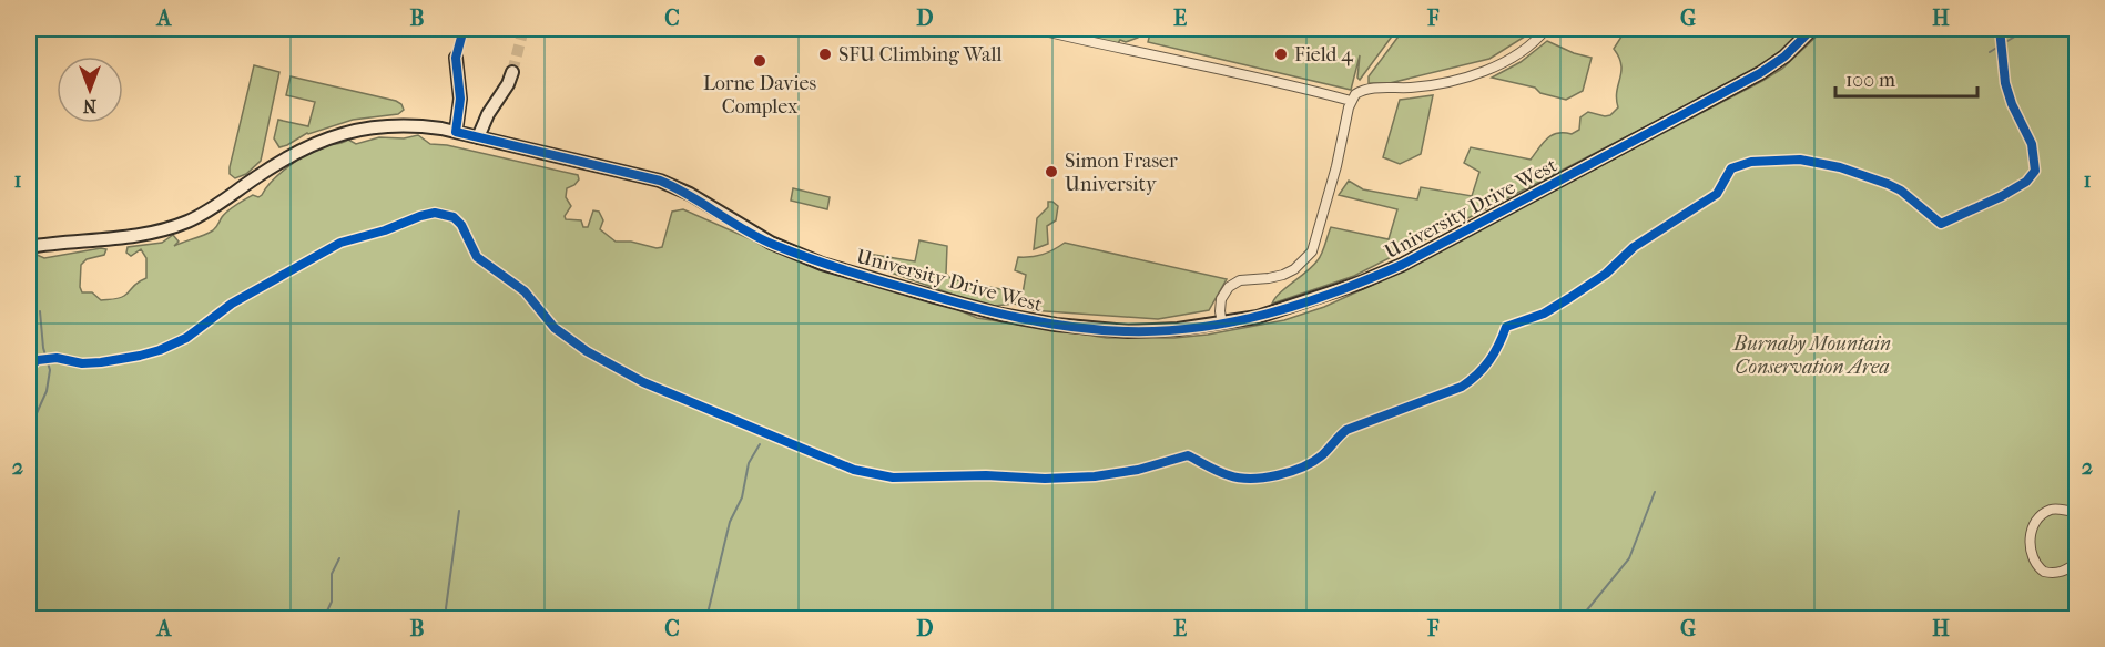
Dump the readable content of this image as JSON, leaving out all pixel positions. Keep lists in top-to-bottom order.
{
  "streets": {
    "street": ["University Drive West"]
  },
  "parks": ["Burnaby Mountain Conservation Area"],
  "places": [
    "SFU Climbing Wall",
    "Field 4",
    "Lorne Davies Complex",
    "Simon Fraser University"
  ],
  "scale_bar": "100 m",
  "north": "bottom",
  "grid": {
    "columns": [
      "A",
      "B",
      "C",
      "D",
      "E",
      "F",
      "G",
      "H"
    ],
    "rows": ["1", "2"]
  }
}
